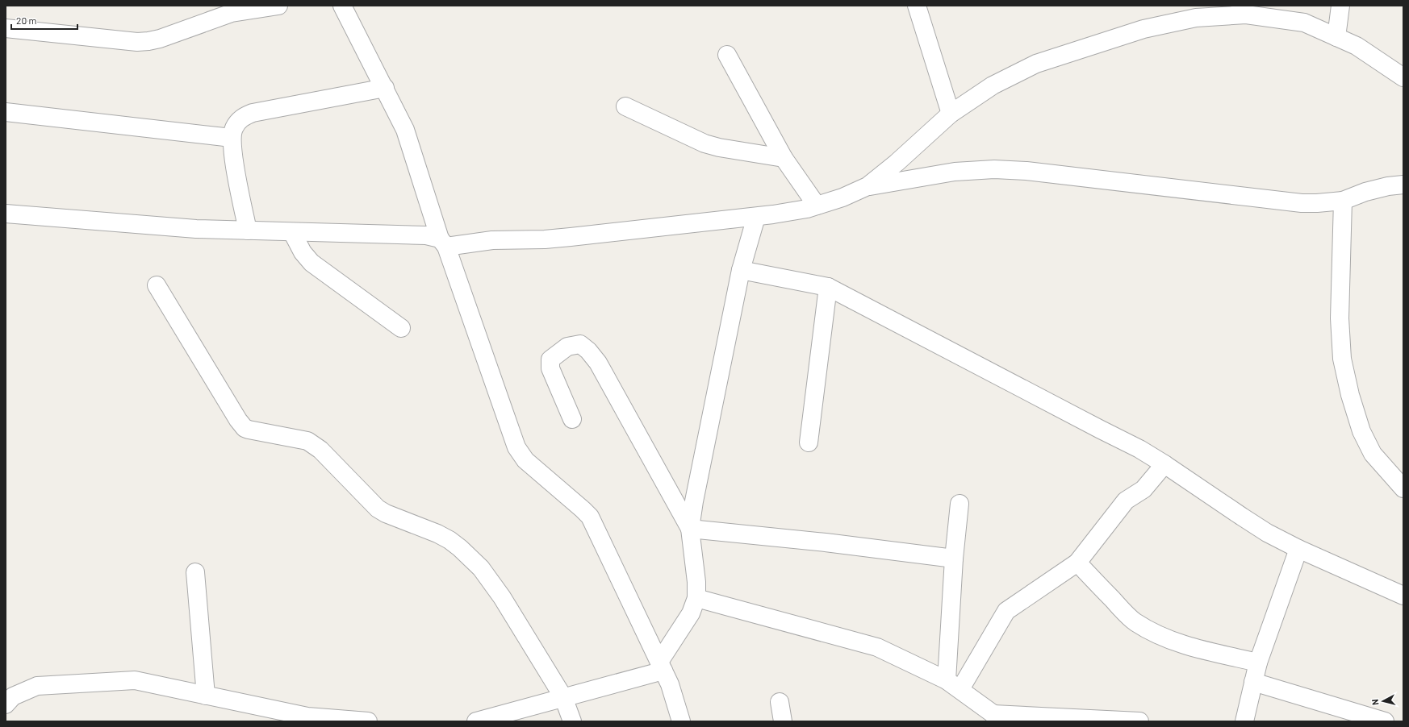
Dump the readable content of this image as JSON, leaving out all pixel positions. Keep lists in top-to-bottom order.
{
  "scale_bar": "20 m",
  "north": "left"
}
